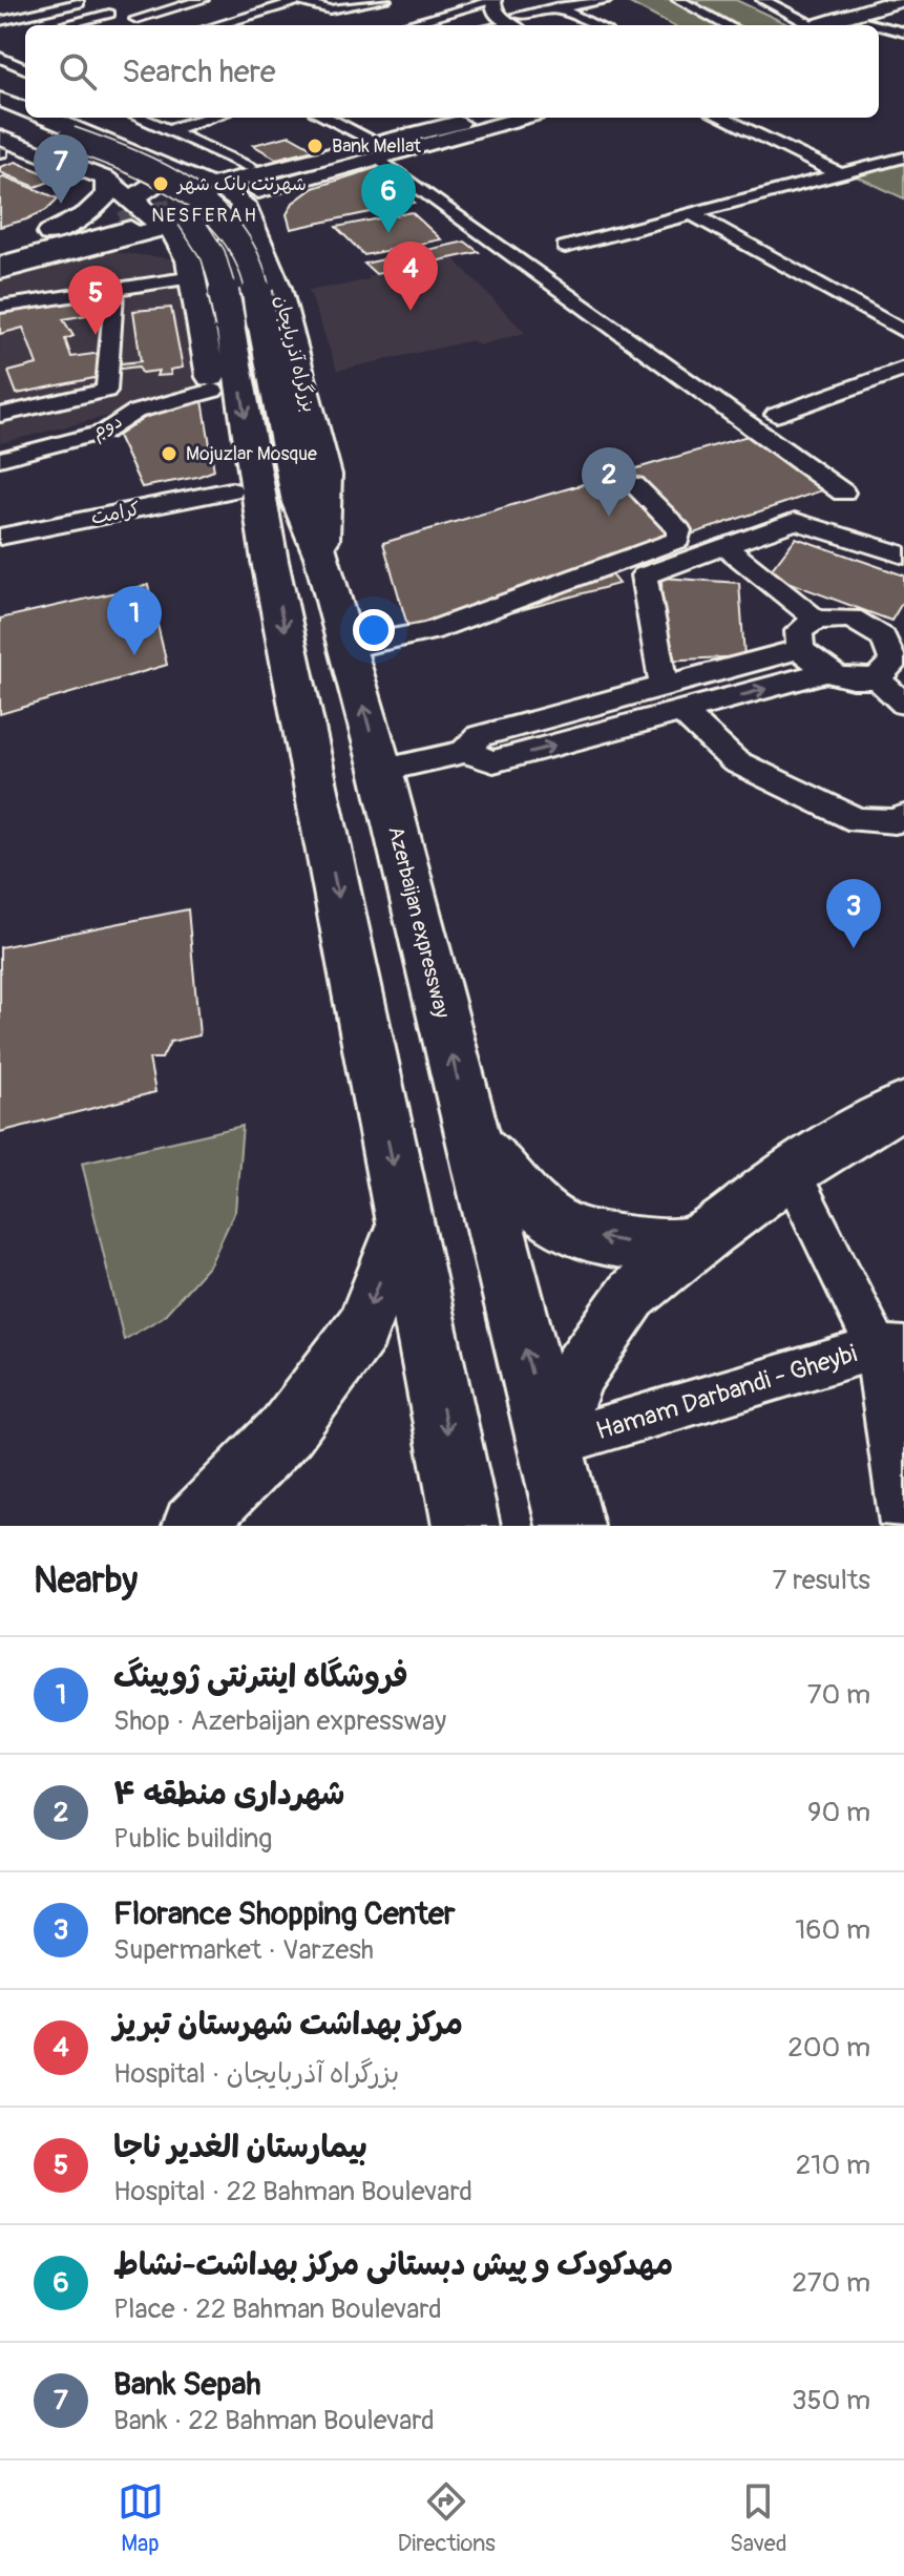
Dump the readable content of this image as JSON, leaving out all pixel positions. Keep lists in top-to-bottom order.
{
  "streets": {
    "highway": ["بزرگراه آذربایجان", "Azerbaijan expressway"],
    "street": ["دوم", "کرامت", "Hamam Darbandi - Gheybi"]
  },
  "crossings": [
    ["بزرگراه آذربایجان", "Azerbaijan expressway"],
    ["Azerbaijan expressway", "Hamam Darbandi - Gheybi"]
  ],
  "districts": ["NESFERAH"],
  "places": ["Bank Mellat", "شهرنت بانک شهر", "Mojuzlar Mosque"],
  "page": {
    "search": "Search here",
    "pins": [
      "7",
      "6",
      "4",
      "5",
      "2",
      "1",
      "3"
    ],
    "heading": ["Nearby", "7 results"],
    "list": [
      {
        "mark": "1",
        "name": "فروشگاه اینترنتی ژوپینگ",
        "note": "Shop · Azerbaijan expressway",
        "value": "70 m"
      },
      {
        "mark": "2",
        "name": "شهرداری منطقه ۴",
        "note": "Public building",
        "value": "90 m"
      },
      {
        "mark": "3",
        "name": "Florance Shopping Center",
        "note": "Supermarket · Varzesh",
        "value": "160 m"
      },
      {
        "mark": "4",
        "name": "مرکز بهداشت شهرستان تبریز",
        "note": "Hospital · بزرگراه آذربایجان",
        "value": "200 m"
      },
      {
        "mark": "5",
        "name": "بیمارستان الغدیر ناجا",
        "note": "Hospital · 22 Bahman Boulevard",
        "value": "210 m"
      },
      {
        "mark": "6",
        "name": "مهدکودک و پیش دبستانی مرکز بهداشت-نشاط",
        "note": "Place · 22 Bahman Boulevard",
        "value": "270 m"
      },
      {
        "mark": "7",
        "name": "Bank Sepah",
        "note": "Bank · 22 Bahman Boulevard",
        "value": "350 m"
      }
    ],
    "nav": ["Map", "Directions", "Saved"]
  }
}
